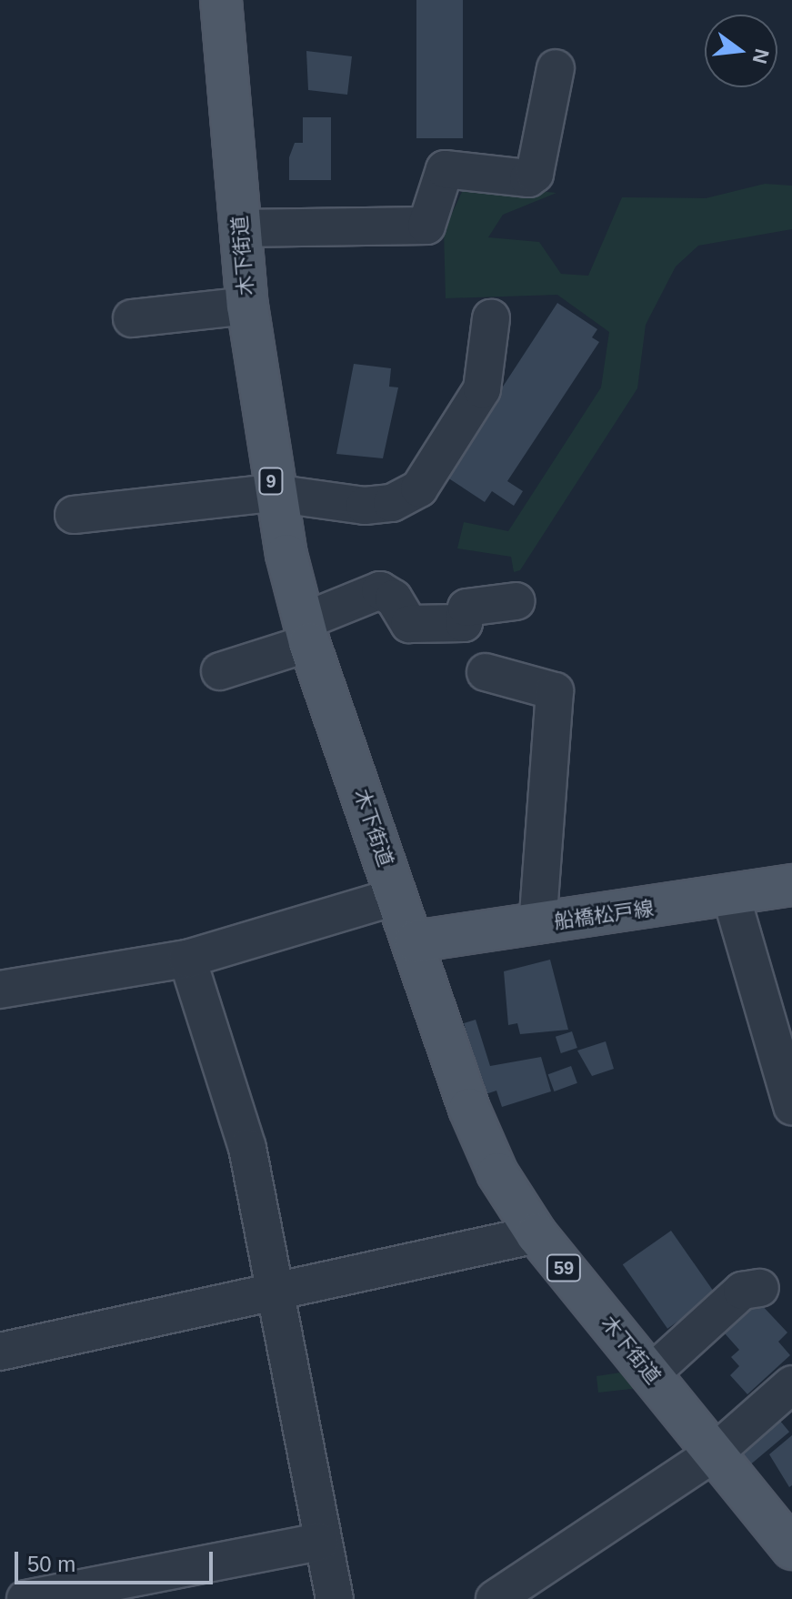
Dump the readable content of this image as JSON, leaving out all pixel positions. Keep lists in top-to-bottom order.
{
  "streets": {
    "main road": [
      "木下街道",
      "9",
      "船橋松戸線",
      "59"
    ]
  },
  "crossings": [
    ["木下街道", "船橋松戸線"]
  ],
  "scale_bar": "50 m",
  "north": "right"
}
